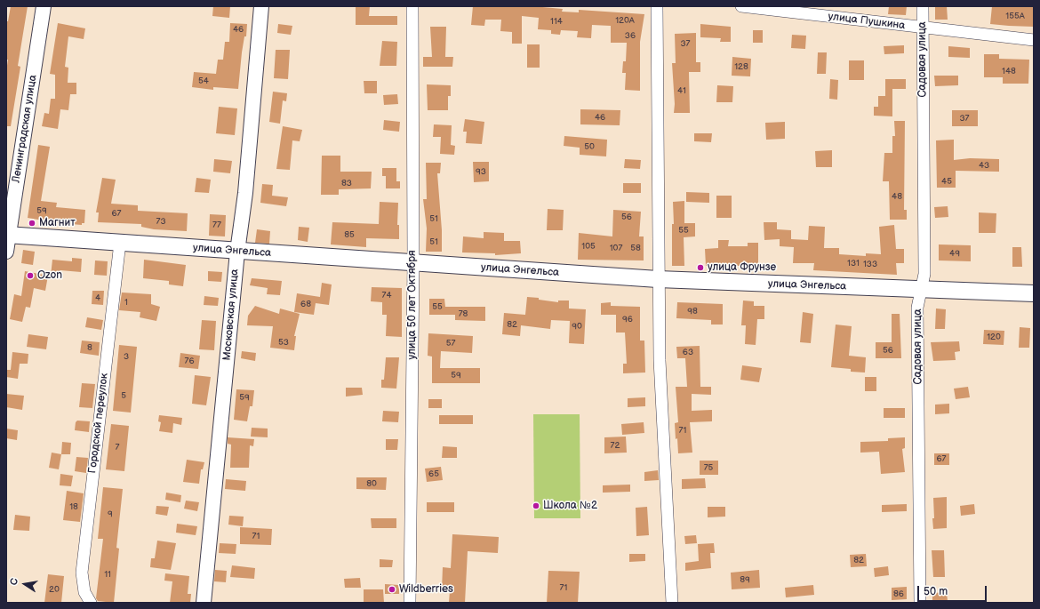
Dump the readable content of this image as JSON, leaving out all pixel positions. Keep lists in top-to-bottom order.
{
  "streets": {
    "main road": ["улица Энгельса"],
    "street": [
      "улица Пушкина",
      "Садовая улица",
      "Ленинградская улица",
      "улица 50 лет Октября",
      "Московская улица",
      "Городской переулок"
    ]
  },
  "crossings": [
    ["улица Пушкина", "Садовая улица"],
    ["Садовая улица", "улица Энгельса"],
    ["Ленинградская улица", "улица Энгельса"],
    ["улица Энгельса", "улица 50 лет Октября"],
    ["улица Энгельса", "Московская улица"],
    ["улица Энгельса", "Городской переулок"]
  ],
  "places": [
    "Магнит",
    "улица Фрунзе",
    "Ozon",
    "Школа №2",
    "Wildberries"
  ],
  "house_numbers": [
    "155А",
    "120А",
    "114",
    "46",
    "36",
    "37",
    "128",
    "148",
    "54",
    "41",
    "46",
    "37",
    "50",
    "43",
    "93",
    "45",
    "83",
    "48",
    "59",
    "67",
    "56",
    "51",
    "73",
    "77",
    "55",
    "85",
    "51",
    "105",
    "107",
    "58",
    "49",
    "131",
    "133",
    "74",
    "4",
    "1",
    "68",
    "55",
    "98",
    "78",
    "96",
    "82",
    "90",
    "120",
    "53",
    "57",
    "8",
    "56",
    "63",
    "3",
    "76",
    "59",
    "5",
    "59",
    "71",
    "72",
    "7",
    "67",
    "75",
    "65",
    "80",
    "18",
    "9",
    "71",
    "82",
    "11",
    "89",
    "71",
    "20",
    "86"
  ],
  "scale_bar": "50 m",
  "north": "left"
}
